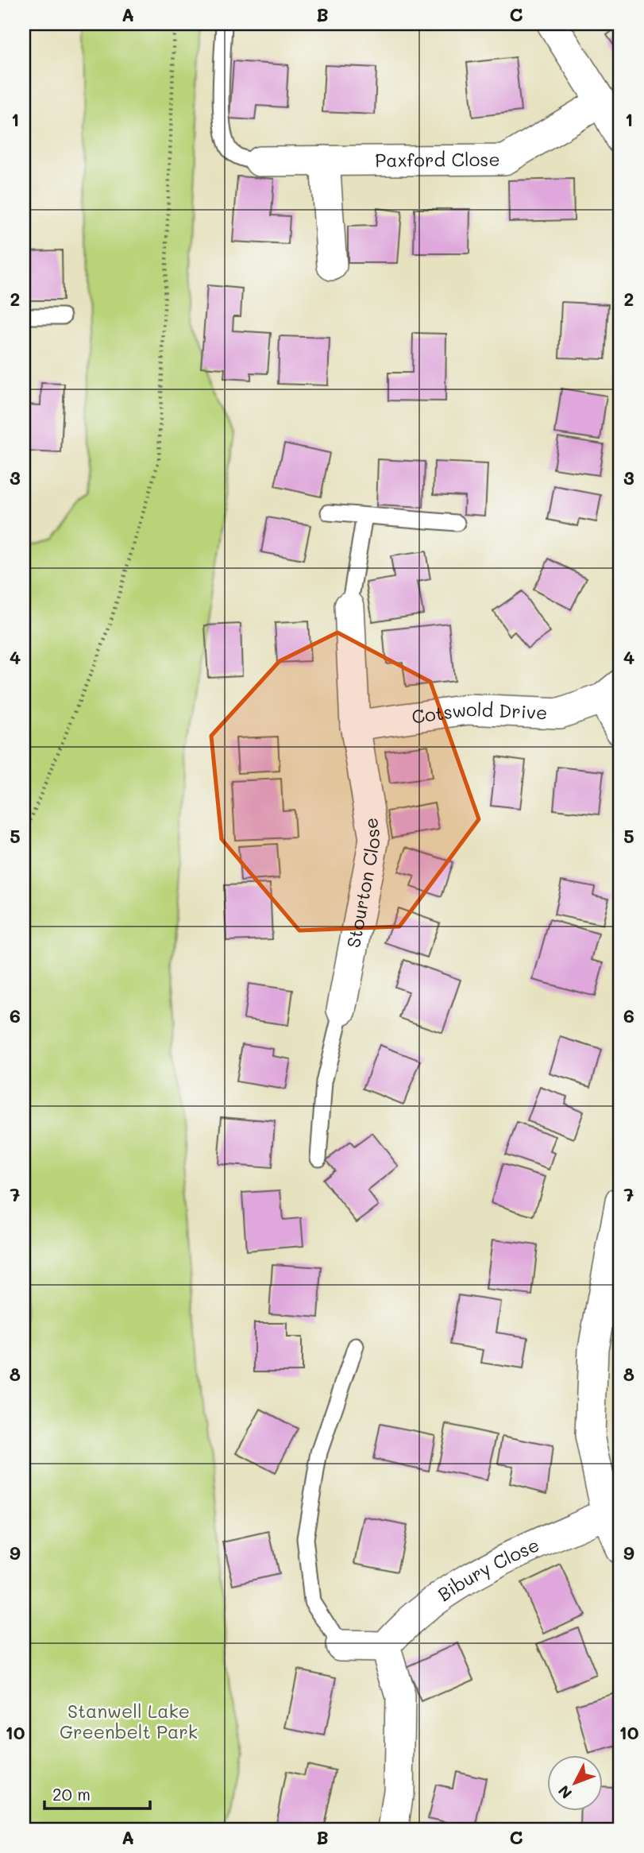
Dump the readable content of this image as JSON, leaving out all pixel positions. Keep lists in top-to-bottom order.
{
  "streets": {
    "street": [
      "Paxford Close",
      "Cotswold Drive",
      "Stourton Close",
      "Bibury Close"
    ]
  },
  "crossings": [
    ["Cotswold Drive", "Stourton Close"]
  ],
  "parks": ["Stanwell Lake Greenbelt Park"],
  "scale_bar": "20 m",
  "north": "bottom left",
  "grid": {
    "columns": ["A", "B", "C"],
    "rows": [
      "1",
      "2",
      "3",
      "4",
      "5",
      "6",
      "7",
      "8",
      "9",
      "10"
    ]
  }
}
